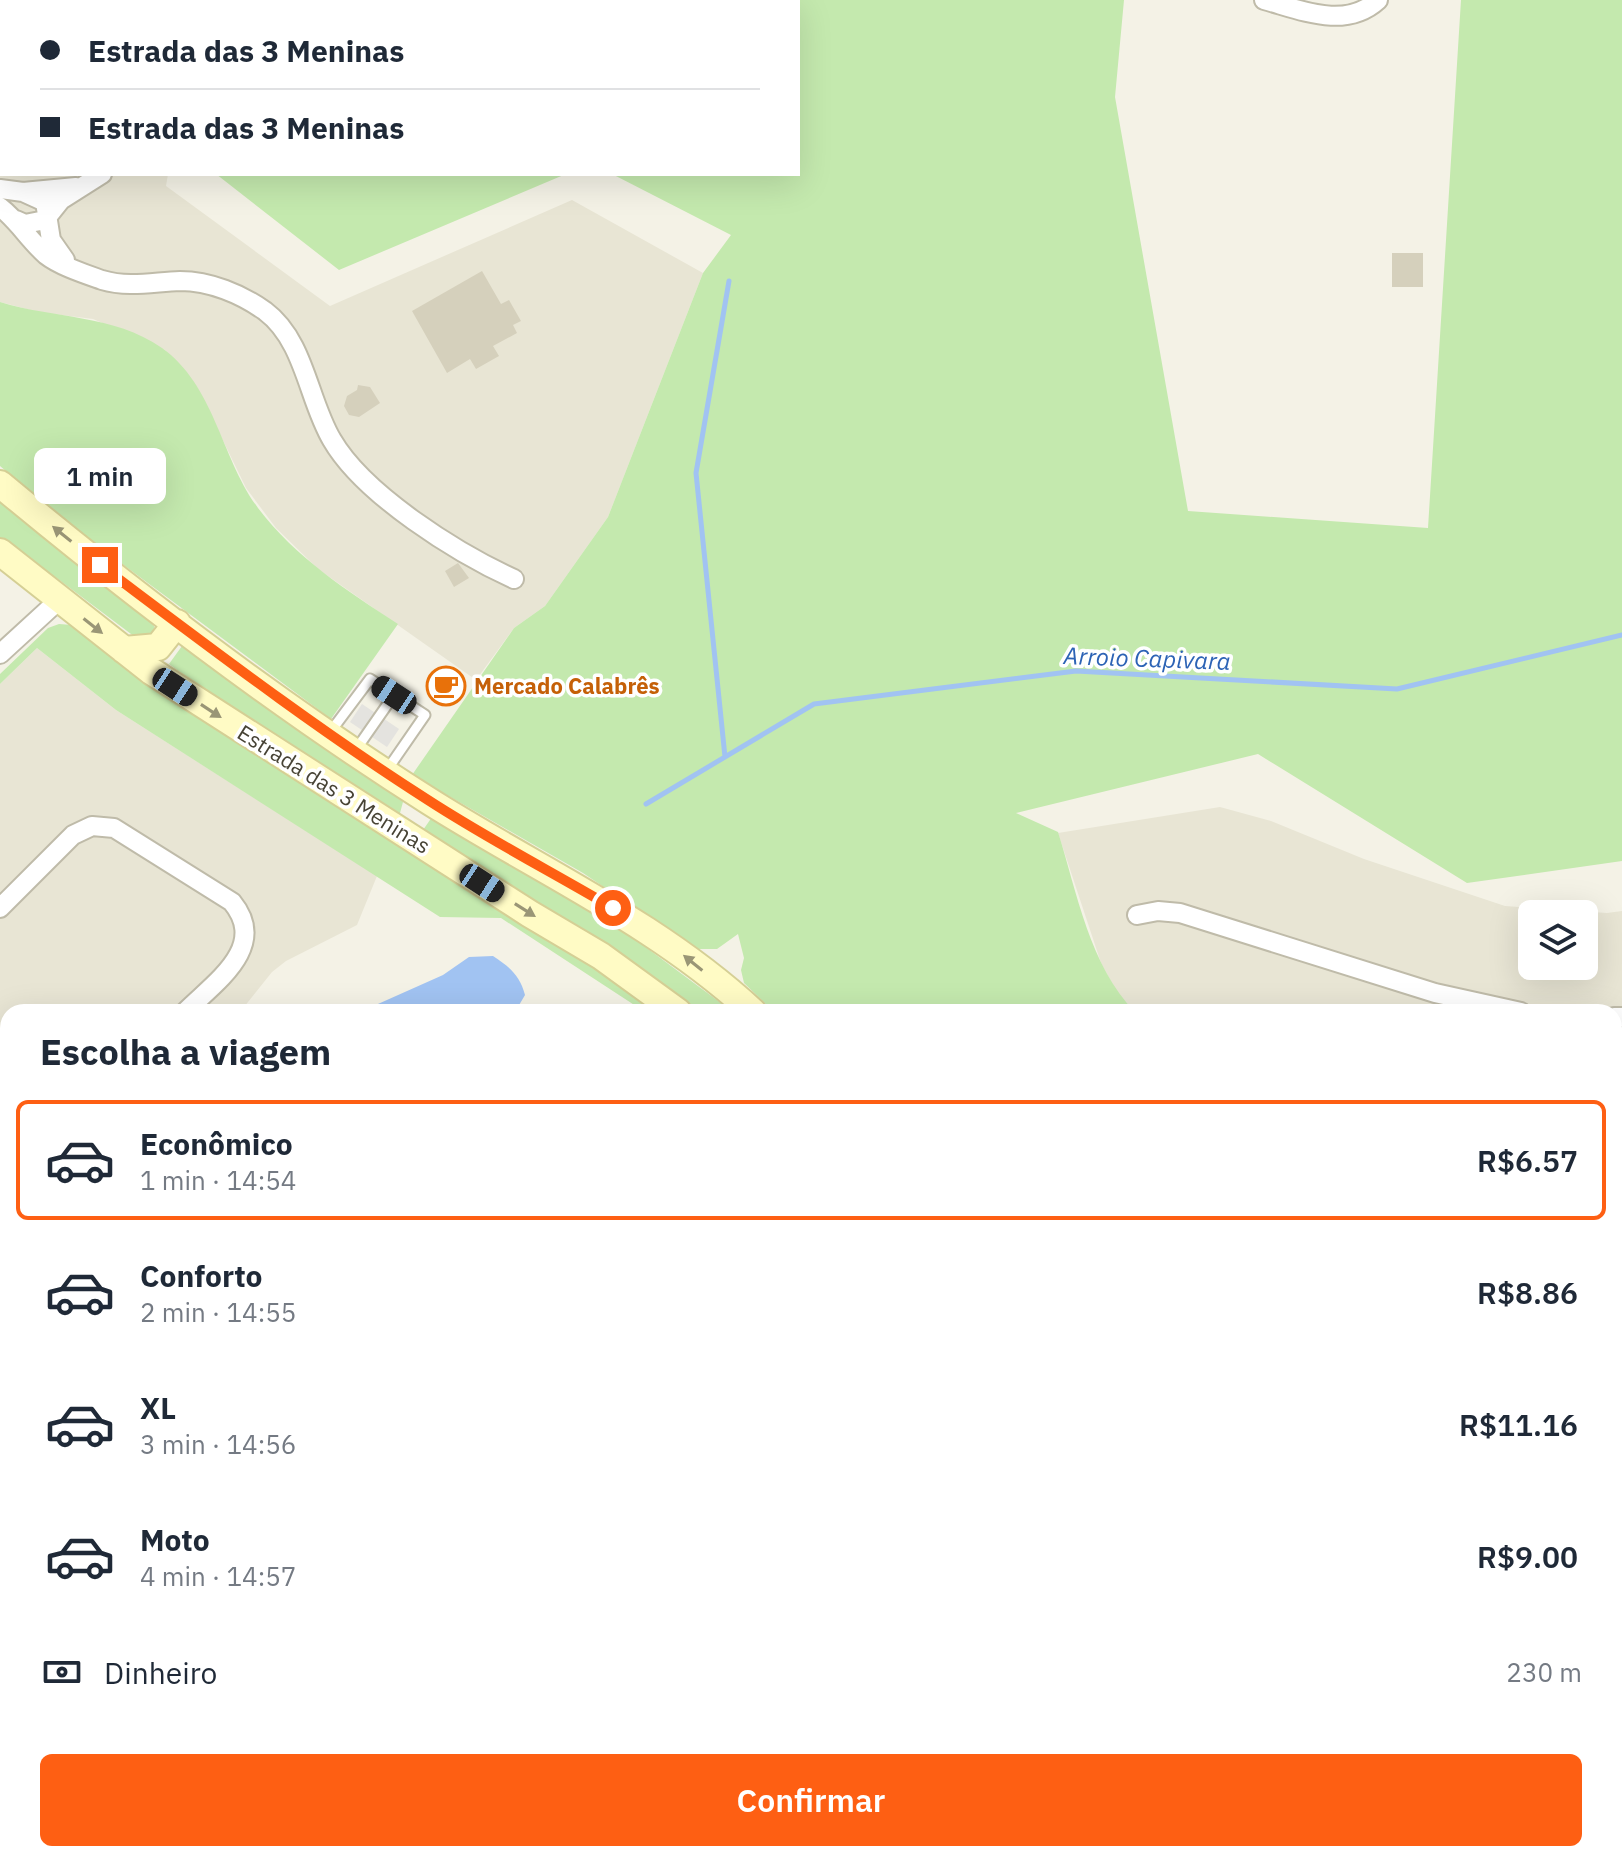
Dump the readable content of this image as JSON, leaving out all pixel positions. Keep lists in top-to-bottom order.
{
  "streets": {
    "main road": ["Estrada das 3 Meninas"]
  },
  "water": ["Arroio Capivara"],
  "places": {
    "cafe": ["Mercado Calabrês"]
  },
  "page": {
    "banner": ["Estrada das 3 Meninas", "Estrada das 3 Meninas"],
    "bubble": "1 min",
    "heading": "Escolha a viagem",
    "list": [
      {
        "name": "Econômico",
        "note": "1 min · 14:54",
        "value": "R$6.57"
      },
      {
        "name": "Conforto",
        "note": "2 min · 14:55",
        "value": "R$8.86"
      },
      {
        "name": "XL",
        "note": "3 min · 14:56",
        "value": "R$11.16"
      },
      {
        "name": "Moto",
        "note": "4 min · 14:57",
        "value": "R$9.00"
      }
    ],
    "pay": ["Dinheiro", "230 m"],
    "buttons": "Confirmar"
  }
}
